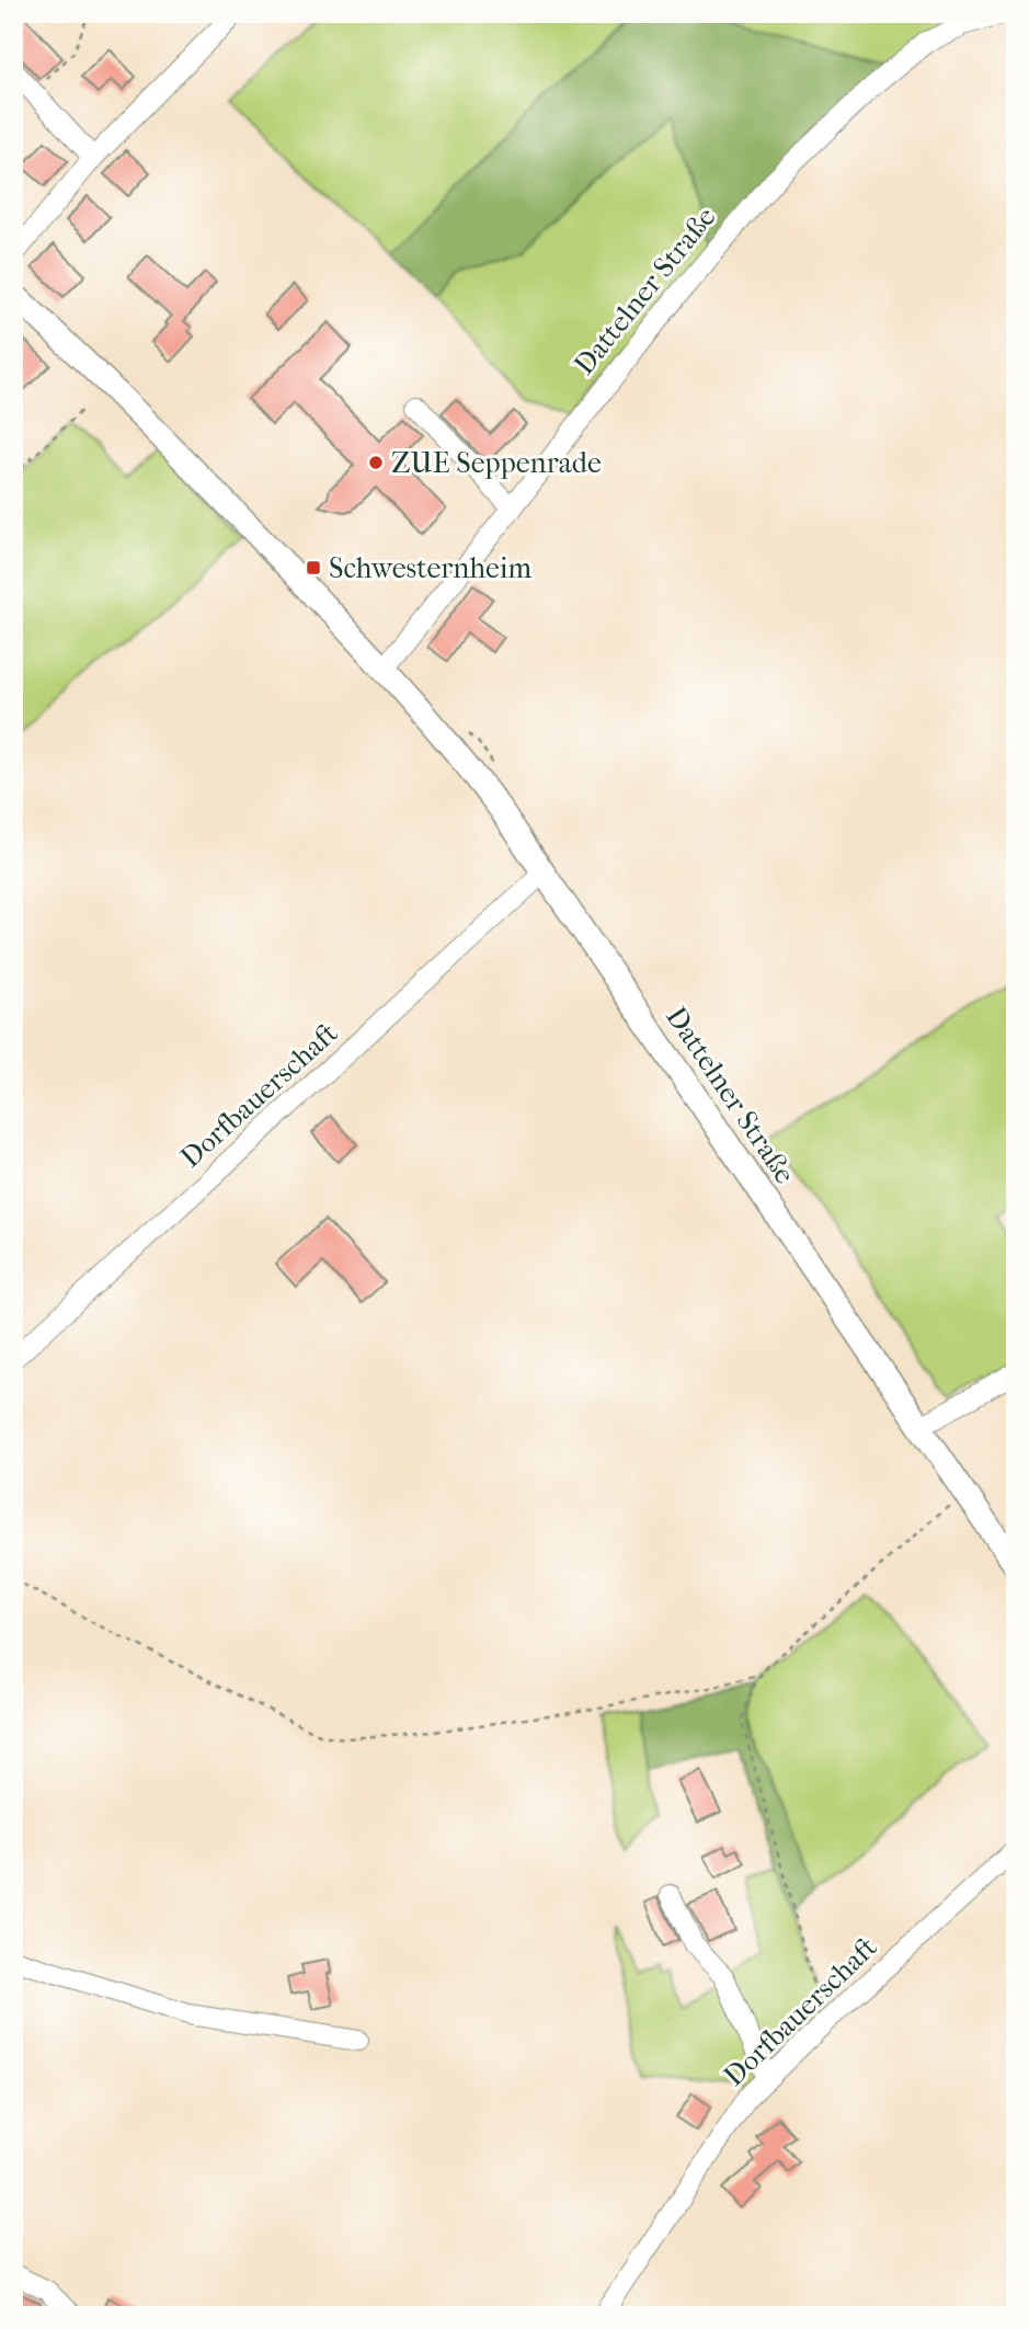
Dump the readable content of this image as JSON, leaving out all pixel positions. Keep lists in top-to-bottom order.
{
  "streets": {
    "main road": ["Dattelner Straße"],
    "street": ["Dorfbauerschaft"]
  },
  "crossings": [
    ["Dattelner Straße", "Dorfbauerschaft"]
  ],
  "places": {
    "other": ["ZUE Seppenrade"],
    "transit": ["Schwesternheim"]
  }
}
